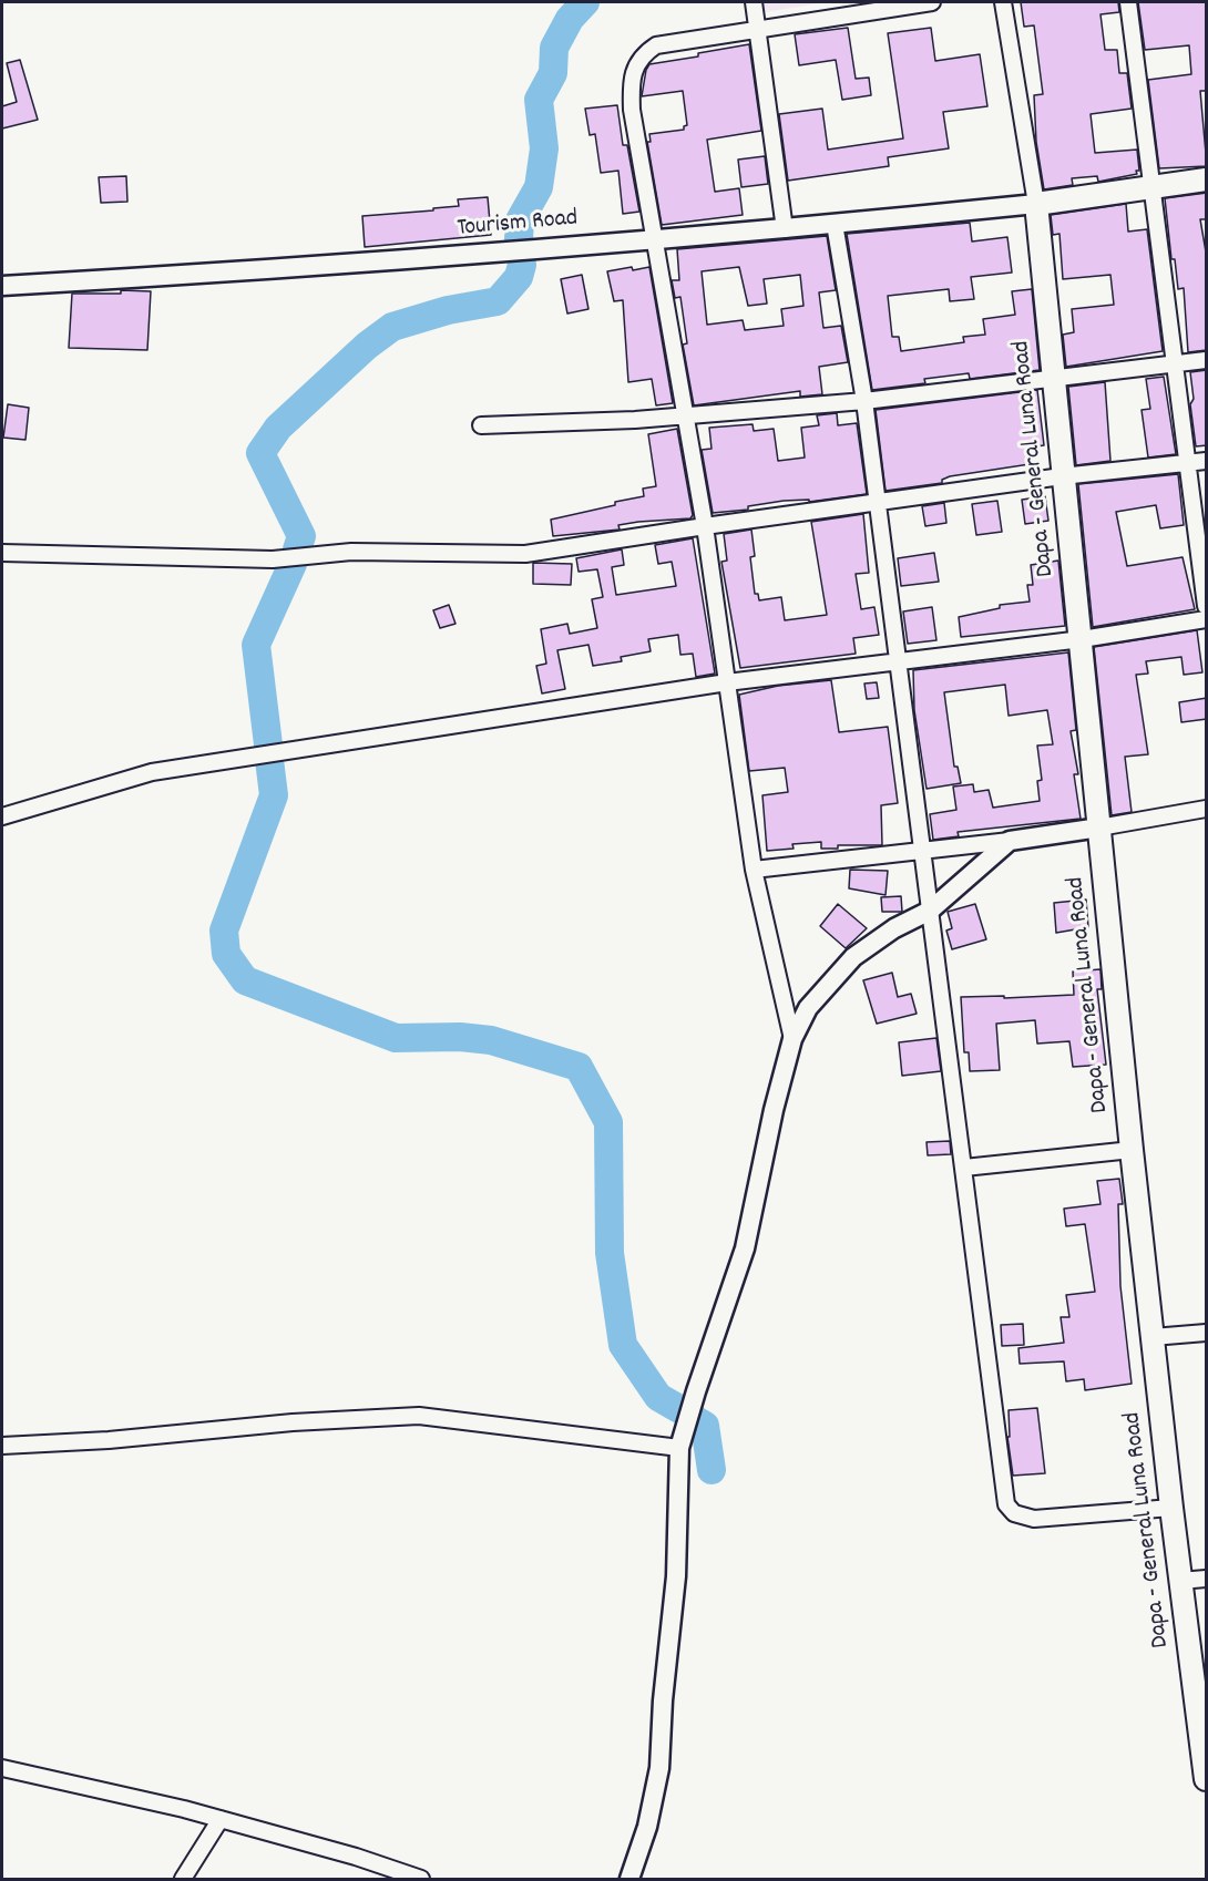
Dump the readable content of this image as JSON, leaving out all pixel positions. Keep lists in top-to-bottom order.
{
  "streets": {
    "main road": ["Dapa - General Luna Road"],
    "street": ["Tourism Road"]
  },
  "crossings": [
    ["Tourism Road", "Dapa - General Luna Road"]
  ]
}
